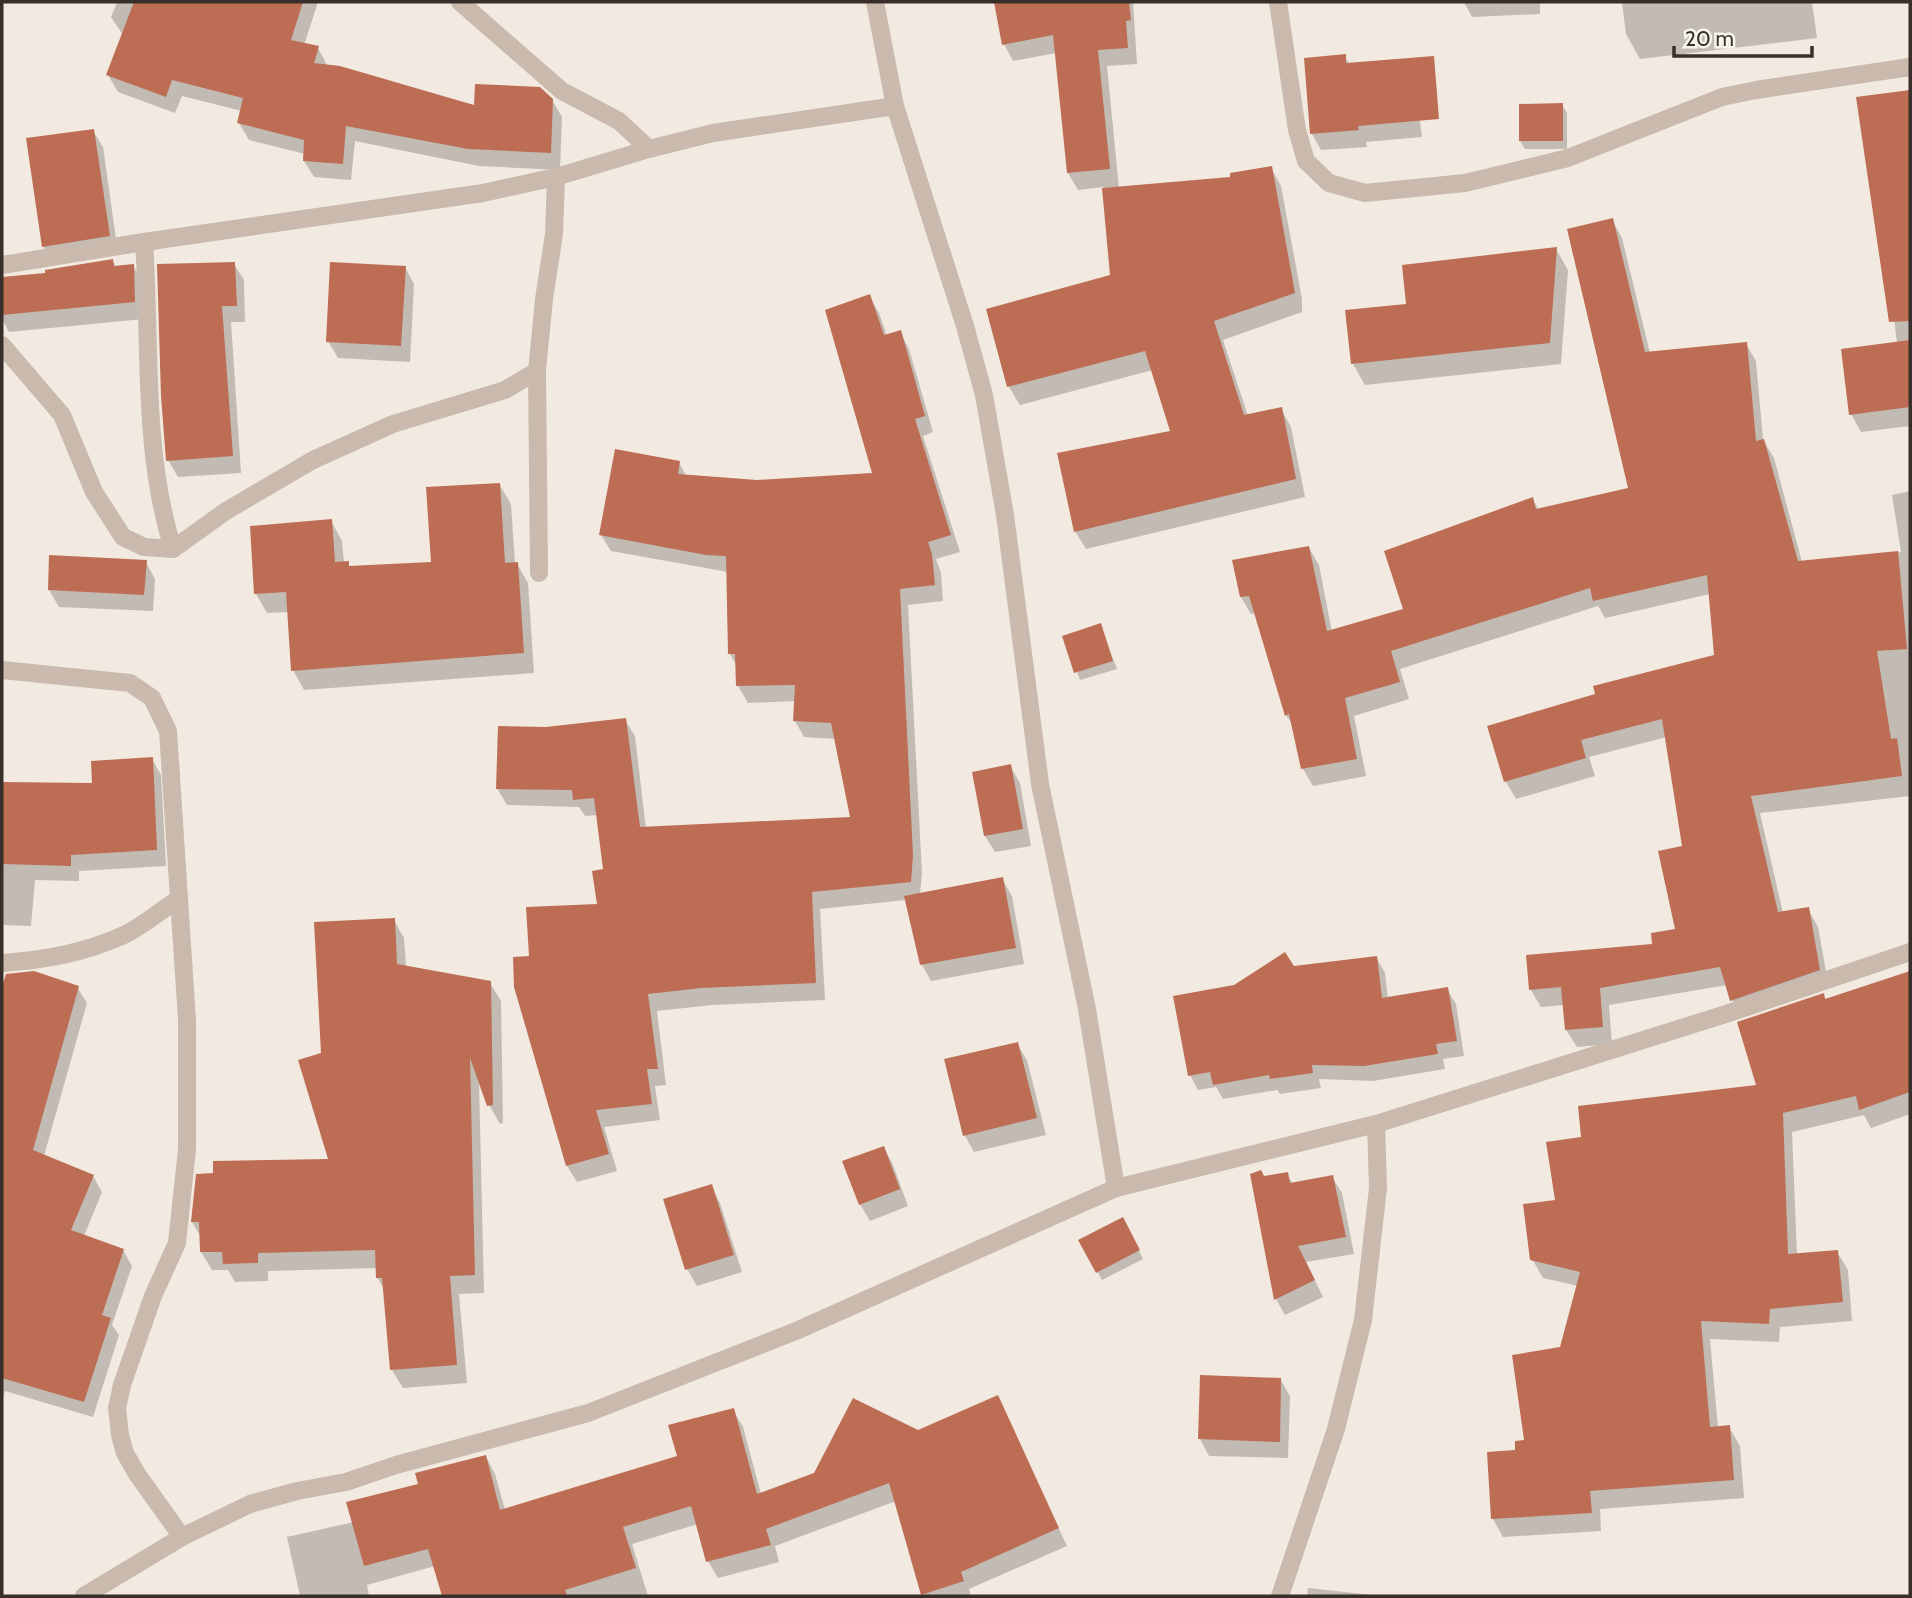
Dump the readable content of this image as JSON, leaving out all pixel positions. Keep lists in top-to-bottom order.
{
  "scale_bar": "20 m"
}
